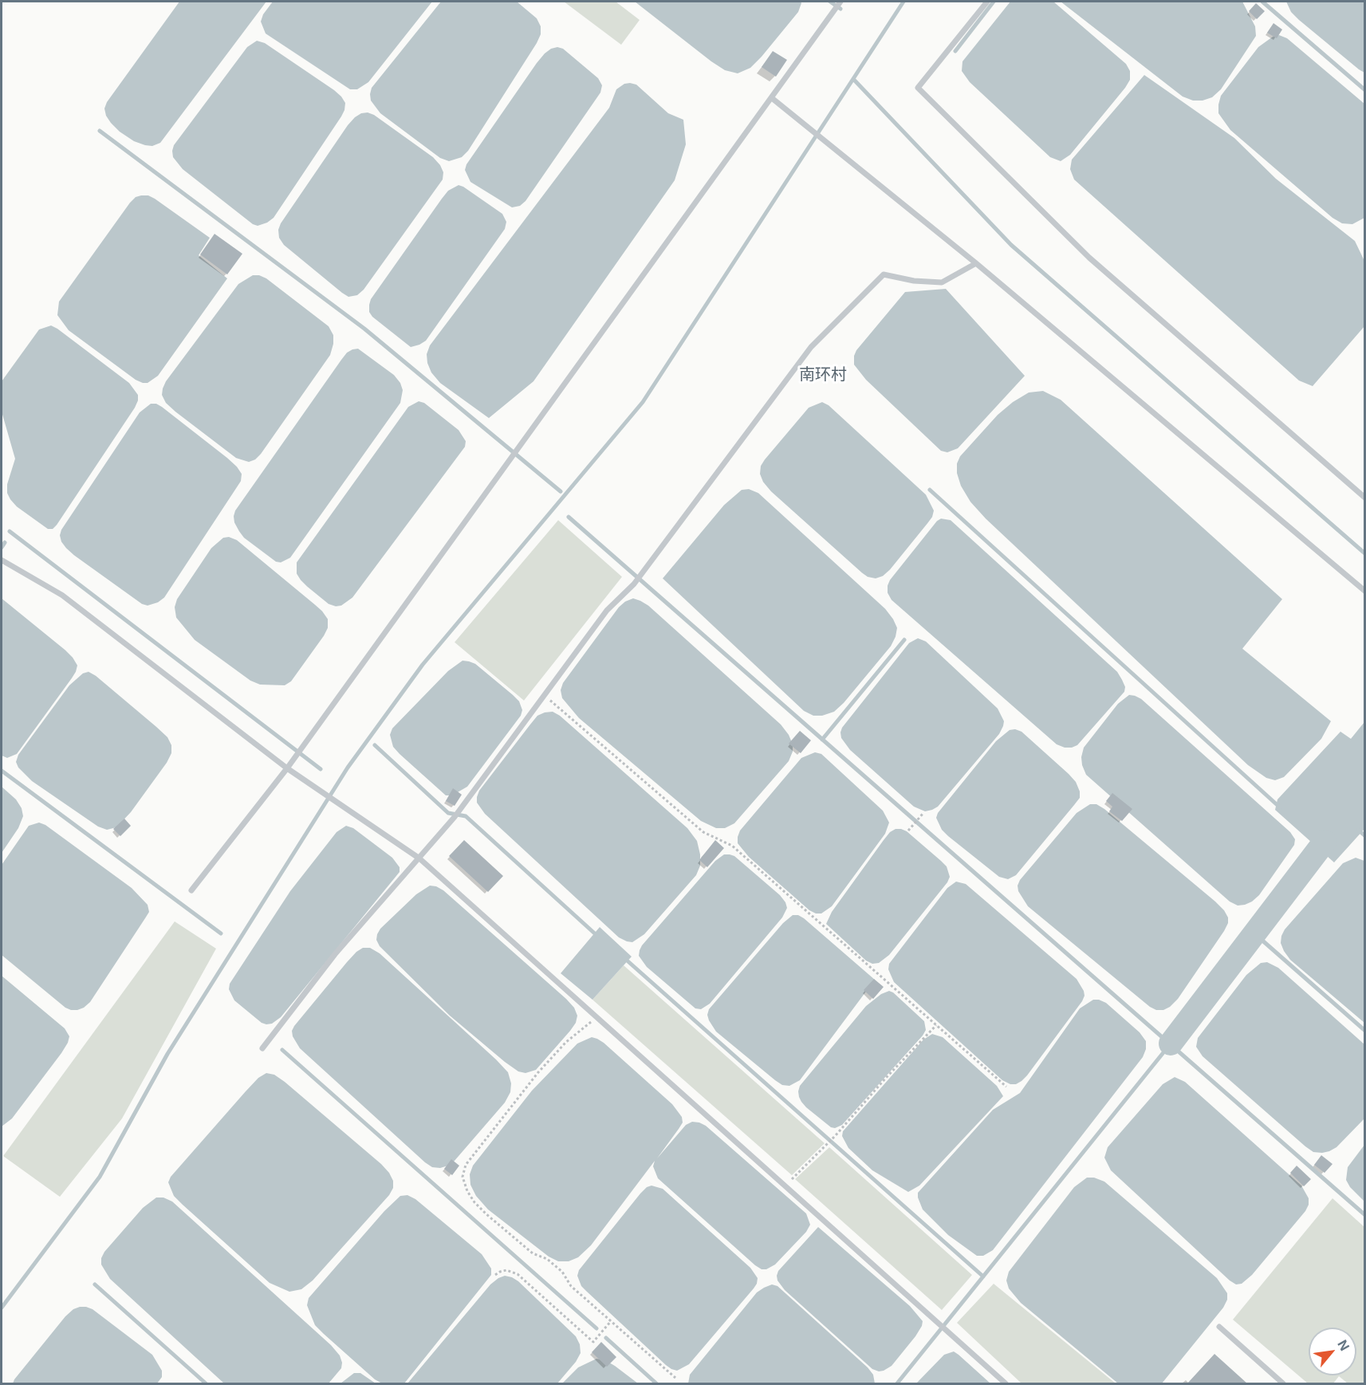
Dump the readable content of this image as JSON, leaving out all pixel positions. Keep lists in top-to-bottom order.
{
  "districts": ["南环村"],
  "north": "top right"
}
